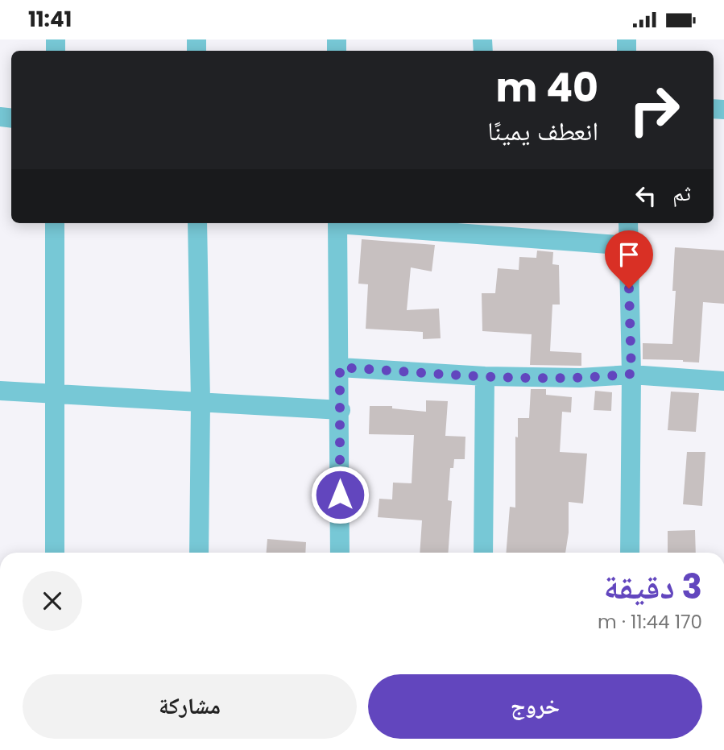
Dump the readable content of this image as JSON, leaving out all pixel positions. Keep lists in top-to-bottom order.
{
  "page": {
    "status": "11:41",
    "turn": ["40 m", "انعطف يمينًا"],
    "then": "ثم",
    "heading": ["3 دقيقة", "170 m · 11:44"],
    "buttons": ["خروج", "مشاركة"]
  }
}
